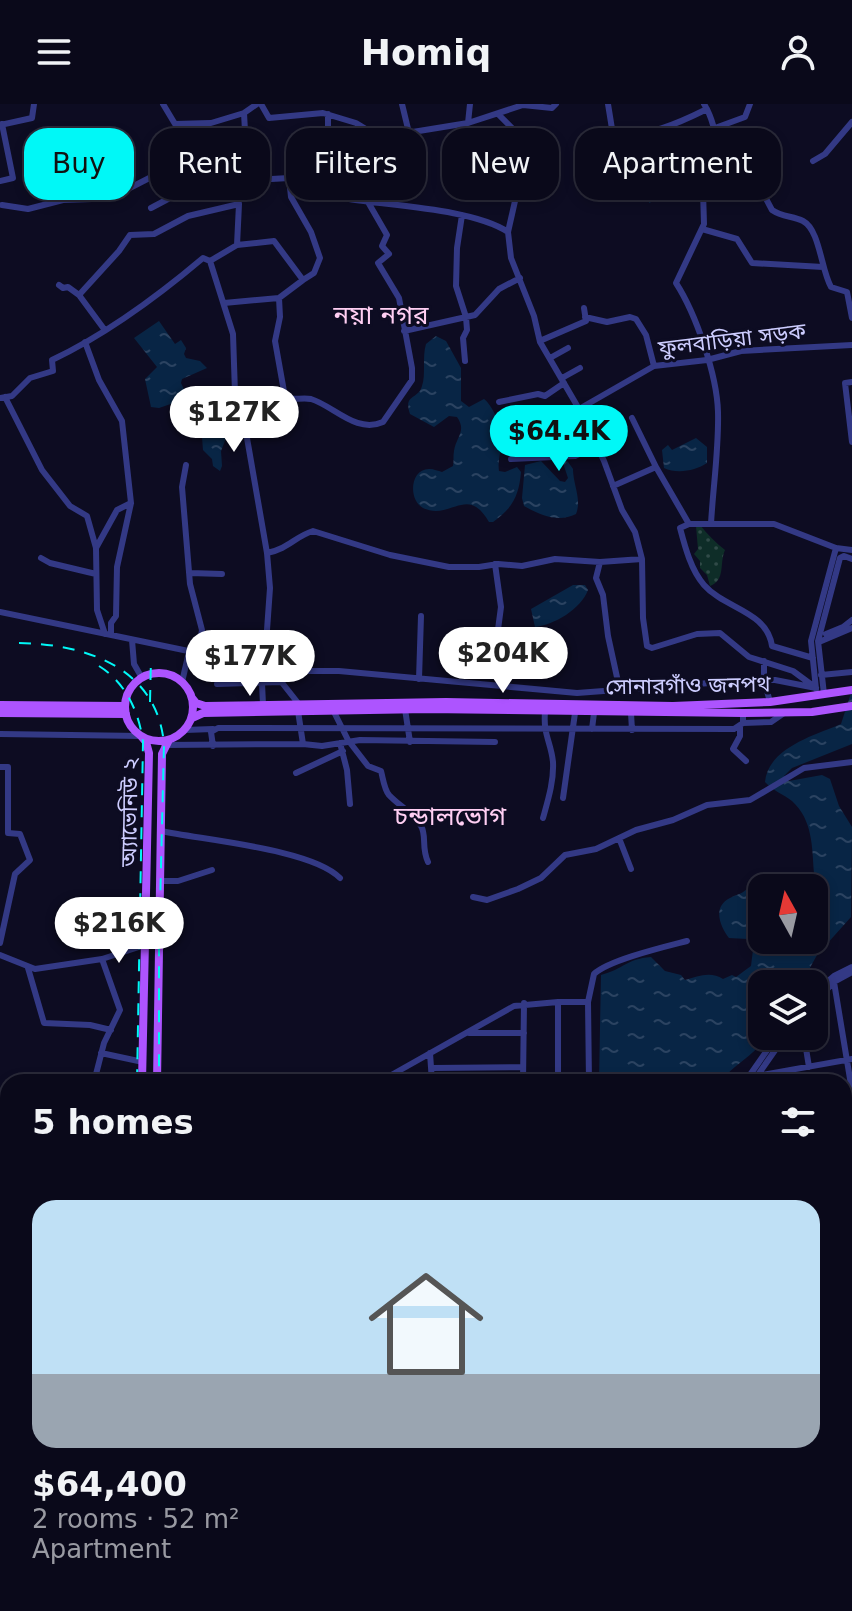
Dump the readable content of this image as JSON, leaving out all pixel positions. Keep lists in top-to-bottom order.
{
  "streets": {
    "main road": ["সোনারগাঁও জনপথ", "অ্যাভেনিউ ২"],
    "street": ["ফুলবাড়িয়া সড়ক"]
  },
  "crossings": [
    ["সোনারগাঁও জনপথ", "অ্যাভেনিউ ২"]
  ],
  "districts": ["নয়া নগর", "চন্ডালভোগ"],
  "north": "top",
  "page": {
    "header": "Homiq",
    "chip": [
      "Buy",
      "Rent",
      "Filters",
      "New",
      "Apartment"
    ],
    "price": [
      "$127K",
      "$64.4K",
      "$204K",
      "$177K",
      "$216K"
    ],
    "heading": "5 homes",
    "list": [
      {
        "name": "$64,400",
        "note": "2 rooms · 52 m² · Apartment"
      }
    ]
  }
}
